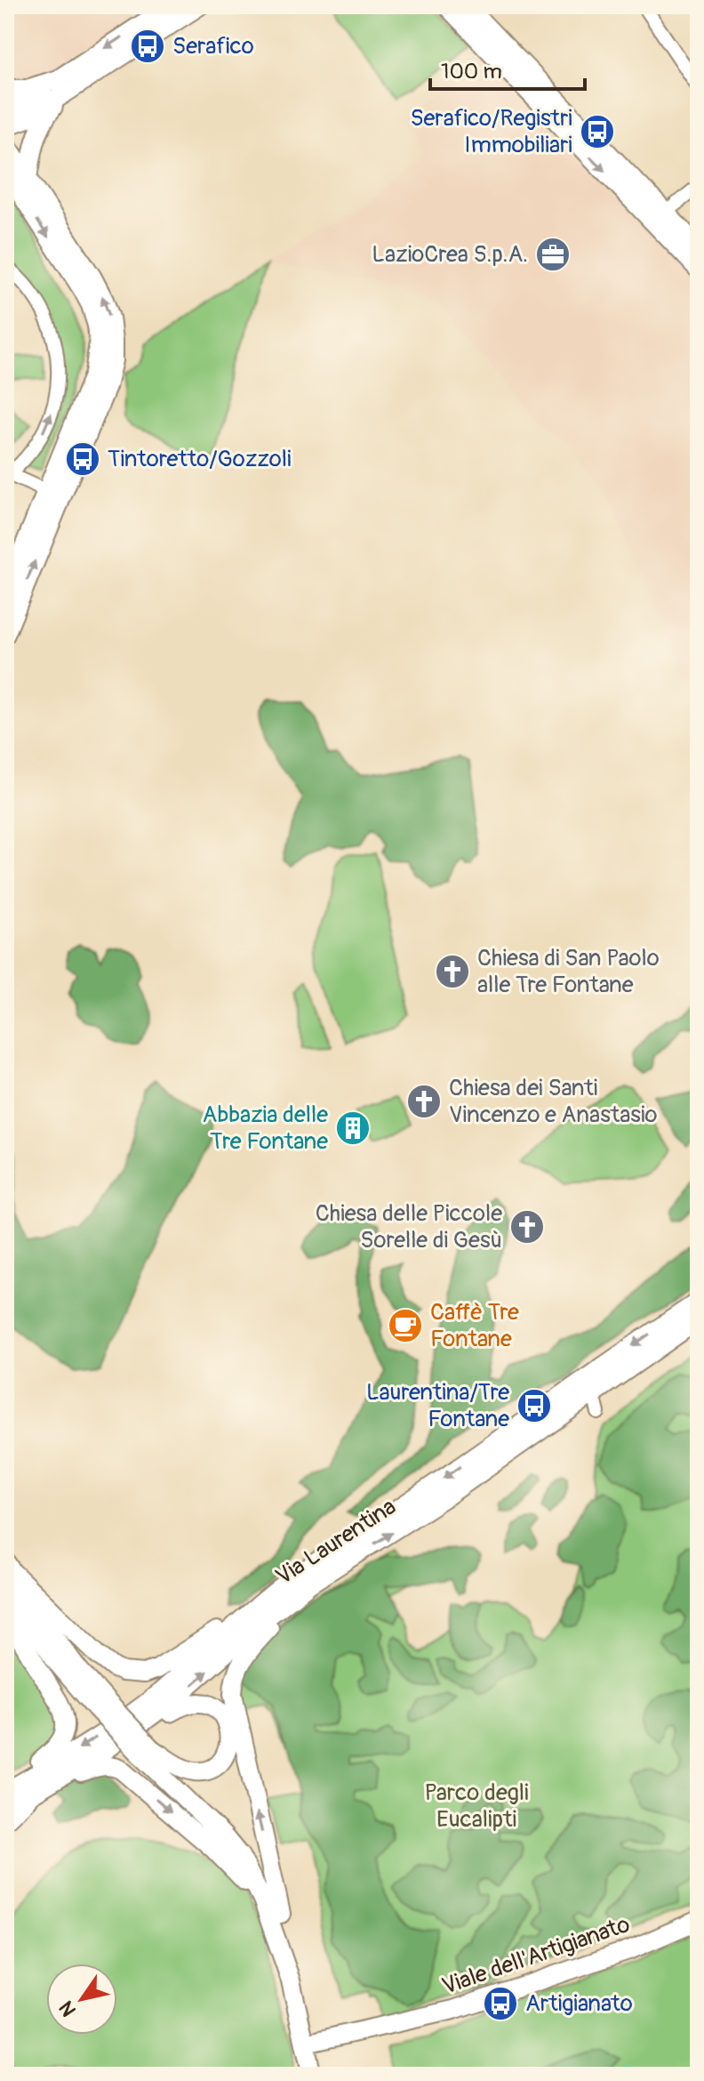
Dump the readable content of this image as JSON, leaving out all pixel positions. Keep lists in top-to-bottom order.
{
  "streets": {
    "main road": ["Via Laurentina", "Viale dell'Artigianato"]
  },
  "parks": ["Parco degli Eucalipti"],
  "places": {
    "bus stop": [
      "Serafico",
      "Serafico/Registri Immobiliari",
      "Tintoretto/Gozzoli",
      "Laurentina/Tre Fontane",
      "Artigianato"
    ],
    "office": ["LazioCrea S.p.A."],
    "church": ["Chiesa di San Paolo alle Tre Fontane", "Chiesa dei Santi Vincenzo e Anastasio", "Chiesa delle Piccole Sorelle di Gesù"],
    "building": ["Abbazia delle Tre Fontane"],
    "cafe": ["Caffè Tre Fontane"]
  },
  "scale_bar": "100 m",
  "north": "bottom left"
}
